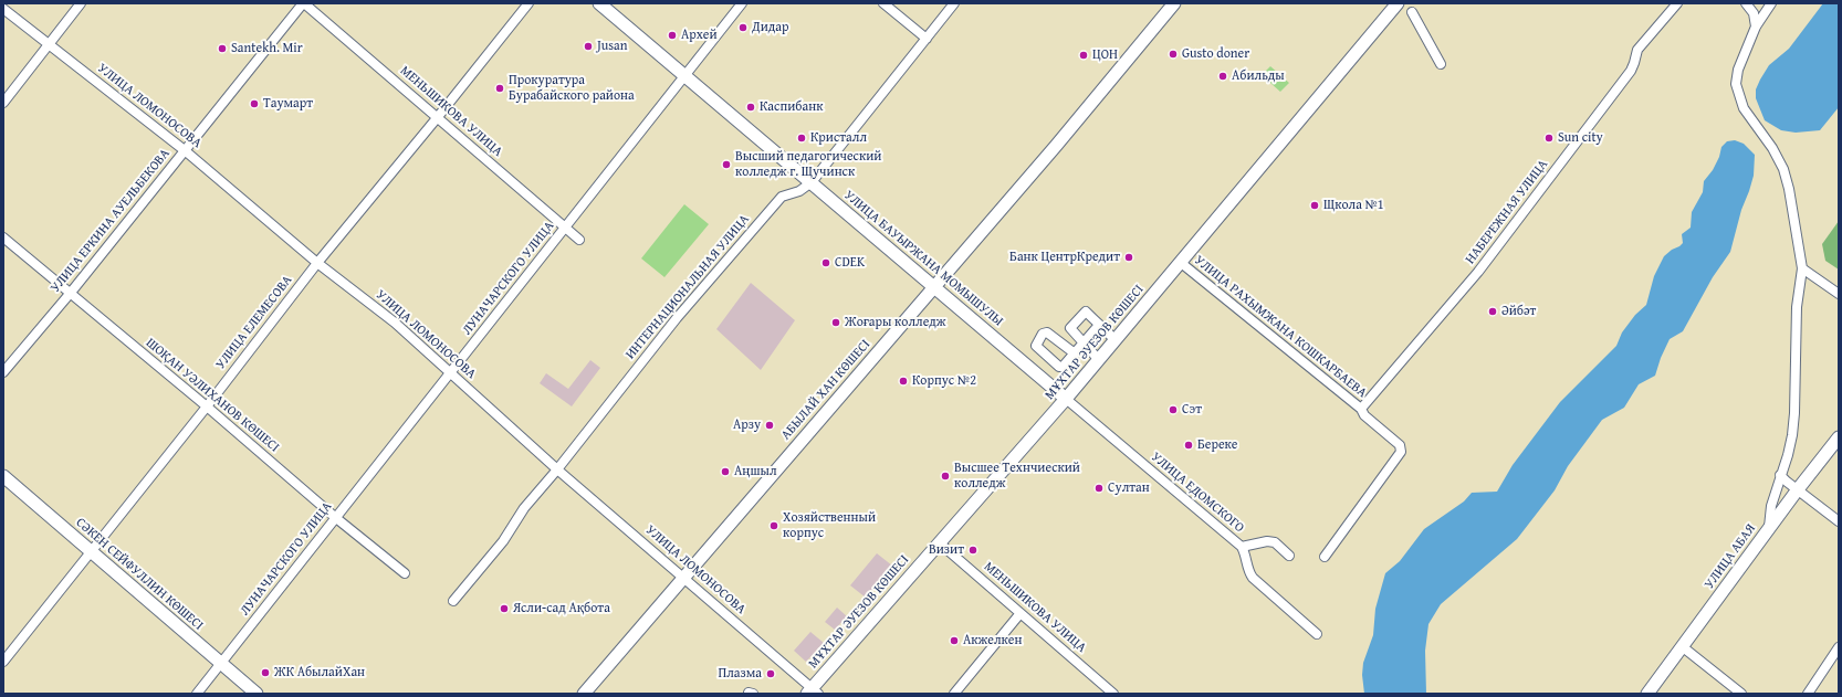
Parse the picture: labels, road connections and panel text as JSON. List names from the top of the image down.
{
  "streets": {
    "street": [
      "УЛИЦА ЛОМОНОСОВА",
      "МЕНЬШИКОВА УЛИЦА",
      "НАБЕРЕЖНАЯ УЛИЦА",
      "УЛИЦА ЕРКИНА АУЕЛЬБЕКОВА",
      "УЛИЦА БАУЫРЖАНА МОМЫШУЛЫ",
      "ЛУНАЧАРСКОГО УЛИЦА",
      "ИНТЕРНАЦИОНАЛЬНАЯ УЛИЦА",
      "УЛИЦА ЕЛЕМЕСОВА",
      "УЛИЦА РАХЫМЖАНА КОШКАРБАЕВА",
      "МҰХТАР ӘУЕЗОВ КӨШЕСІ",
      "АБЫЛАЙ ХАН КӨШЕСІ",
      "ШОҚАН УӘЛИХАНОВ КӨШЕСІ",
      "УЛИЦА ЕДОМСКОГО",
      "УЛИЦА АБАЯ",
      "СӘКЕН СЕЙФУЛЛИН КӨШЕСІ"
    ]
  },
  "crossings": [
    ["УЛИЦА ЛОМОНОСОВА", "УЛИЦА ЕРКИНА АУЕЛЬБЕКОВА"],
    ["УЛИЦА ЛОМОНОСОВА", "ЛУНАЧАРСКОГО УЛИЦА"],
    ["УЛИЦА ЛОМОНОСОВА", "ИНТЕРНАЦИОНАЛЬНАЯ УЛИЦА"],
    ["УЛИЦА ЛОМОНОСОВА", "УЛИЦА ЕЛЕМЕСОВА"],
    ["УЛИЦА ЛОМОНОСОВА", "МҰХТАР ӘУЕЗОВ КӨШЕСІ"],
    ["УЛИЦА ЛОМОНОСОВА", "АБЫЛАЙ ХАН КӨШЕСІ"],
    ["МЕНЬШИКОВА УЛИЦА", "УЛИЦА ЕРКИНА АУЕЛЬБЕКОВА"],
    ["МЕНЬШИКОВА УЛИЦА", "ЛУНАЧАРСКОГО УЛИЦА"],
    ["МЕНЬШИКОВА УЛИЦА", "УЛИЦА ЕЛЕМЕСОВА"],
    ["МЕНЬШИКОВА УЛИЦА", "МҰХТАР ӘУЕЗОВ КӨШЕСІ"],
    ["НАБЕРЕЖНАЯ УЛИЦА", "УЛИЦА РАХЫМЖАНА КОШКАРБАЕВА"],
    ["УЛИЦА ЕРКИНА АУЕЛЬБЕКОВА", "ШОҚАН УӘЛИХАНОВ КӨШЕСІ"],
    ["УЛИЦА БАУЫРЖАНА МОМЫШУЛЫ", "ЛУНАЧАРСКОГО УЛИЦА"],
    ["УЛИЦА БАУЫРЖАНА МОМЫШУЛЫ", "ИНТЕРНАЦИОНАЛЬНАЯ УЛИЦА"],
    ["УЛИЦА БАУЫРЖАНА МОМЫШУЛЫ", "МҰХТАР ӘУЕЗОВ КӨШЕСІ"],
    ["УЛИЦА БАУЫРЖАНА МОМЫШУЛЫ", "АБЫЛАЙ ХАН КӨШЕСІ"],
    ["УЛИЦА БАУЫРЖАНА МОМЫШУЛЫ", "УЛИЦА ЕДОМСКОГО"],
    ["ЛУНАЧАРСКОГО УЛИЦА", "ШОҚАН УӘЛИХАНОВ КӨШЕСІ"],
    ["ЛУНАЧАРСКОГО УЛИЦА", "СӘКЕН СЕЙФУЛЛИН КӨШЕСІ"],
    ["УЛИЦА ЕЛЕМЕСОВА", "ШОҚАН УӘЛИХАНОВ КӨШЕСІ"],
    ["УЛИЦА ЕЛЕМЕСОВА", "СӘКЕН СЕЙФУЛЛИН КӨШЕСІ"],
    ["УЛИЦА РАХЫМЖАНА КОШКАРБАЕВА", "МҰХТАР ӘУЕЗОВ КӨШЕСІ"],
    ["МҰХТАР ӘУЕЗОВ КӨШЕСІ", "УЛИЦА ЕДОМСКОГО"]
  ],
  "places": [
    "Дидар",
    "Архей",
    "Jusan",
    "Santekh. Mir",
    "Gusto doner",
    "ЦОН",
    "Абильды",
    "Прокуратура Бурабайского района",
    "Таумарт",
    "Каспибанк",
    "Кристалл",
    "Sun city",
    "Высший педагогический колледж г. Щучинск",
    "Щкола №1",
    "Банк ЦентрКредит",
    "CDEK",
    "Әйбәт",
    "Жоғары колледж",
    "Корпус №2",
    "Сэт",
    "Арзу",
    "Береке",
    "Аңшыл",
    "Высшее Технчиеский колледж",
    "Султан",
    "Хозяйственный корпус",
    "Визит",
    "Ясли-сад Ақбота",
    "Акжелкен",
    "ЖК АбылайХан",
    "Плазма"
  ]
}
